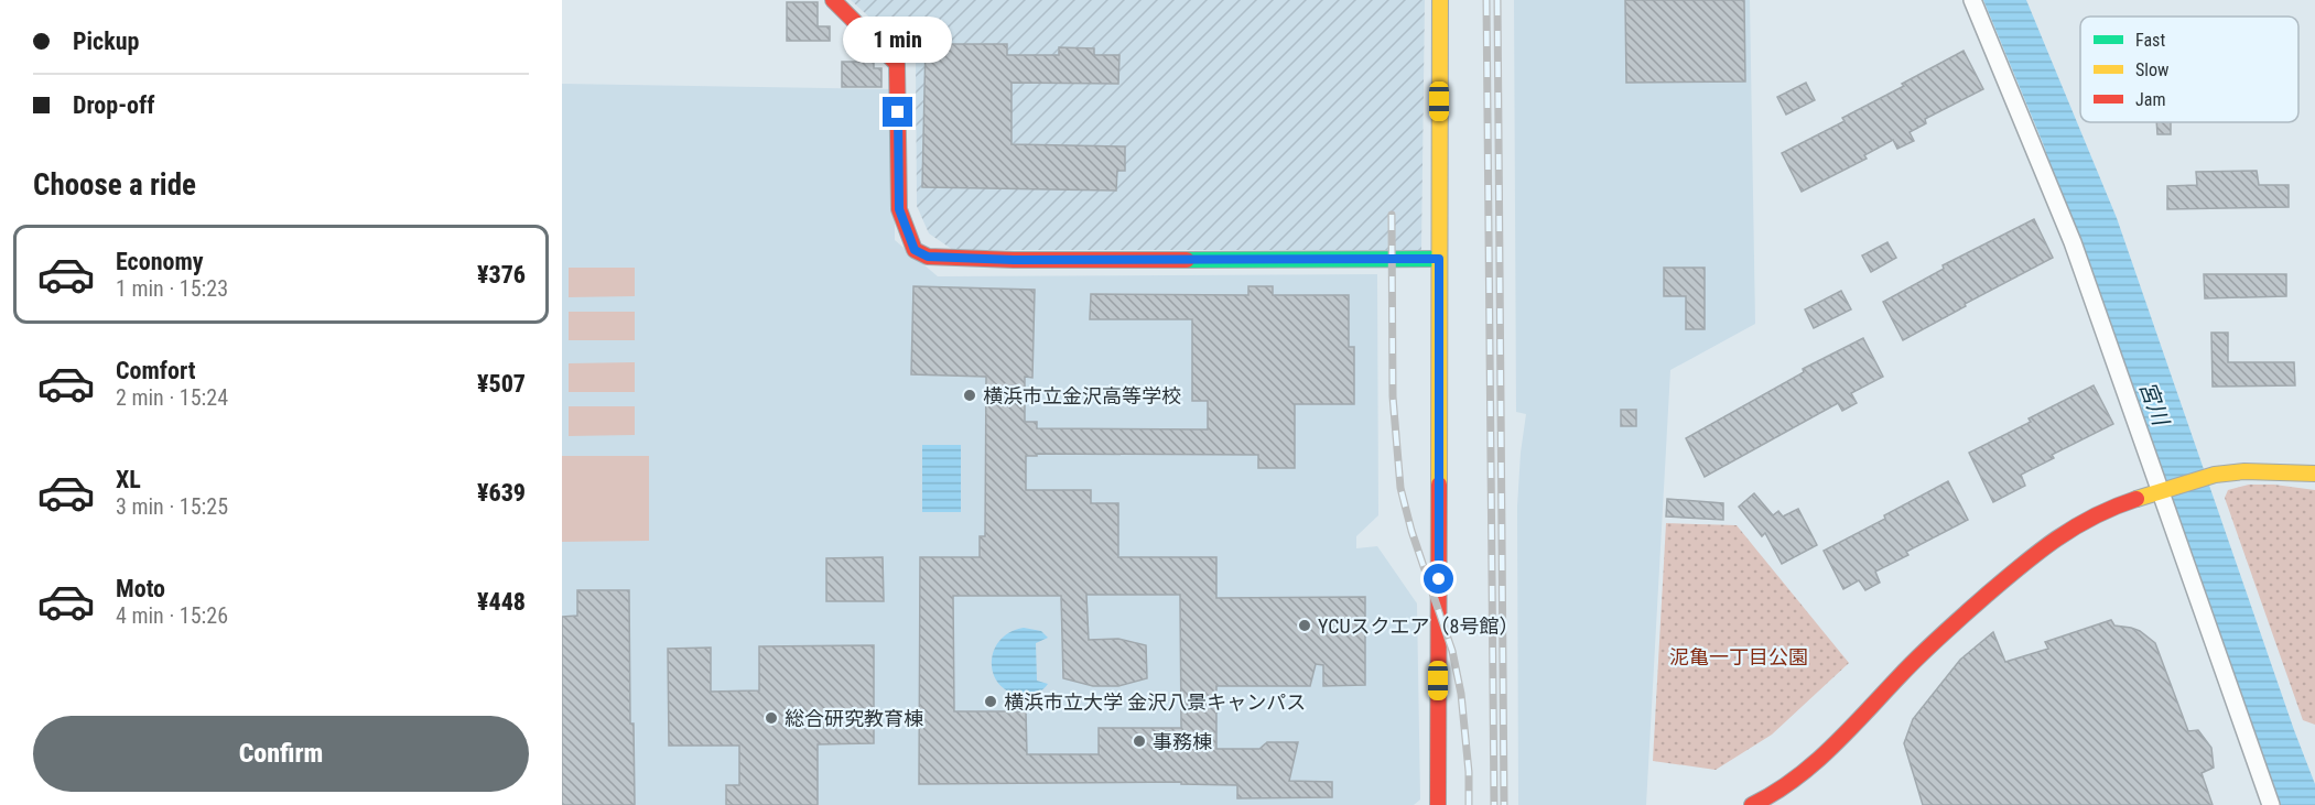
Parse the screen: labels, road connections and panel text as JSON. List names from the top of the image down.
{
  "water": ["宮川"],
  "parks": ["泥亀一丁目公園"],
  "places": [
    "横浜市立金沢高等学校",
    "YCUスクエア（8号館）",
    "横浜市立大学 金沢八景キャンパス",
    "総合研究教育棟",
    "事務棟"
  ],
  "legend": ["Fast", "Slow", "Jam"],
  "page": {
    "banner": ["Pickup", "Drop-off"],
    "bubble": "1 min",
    "heading": "Choose a ride",
    "list": [
      {
        "name": "Economy",
        "note": "1 min · 15:23",
        "value": "¥376"
      },
      {
        "name": "Comfort",
        "note": "2 min · 15:24",
        "value": "¥507"
      },
      {
        "name": "XL",
        "note": "3 min · 15:25",
        "value": "¥639"
      },
      {
        "name": "Moto",
        "note": "4 min · 15:26",
        "value": "¥448"
      }
    ],
    "buttons": "Confirm"
  }
}
